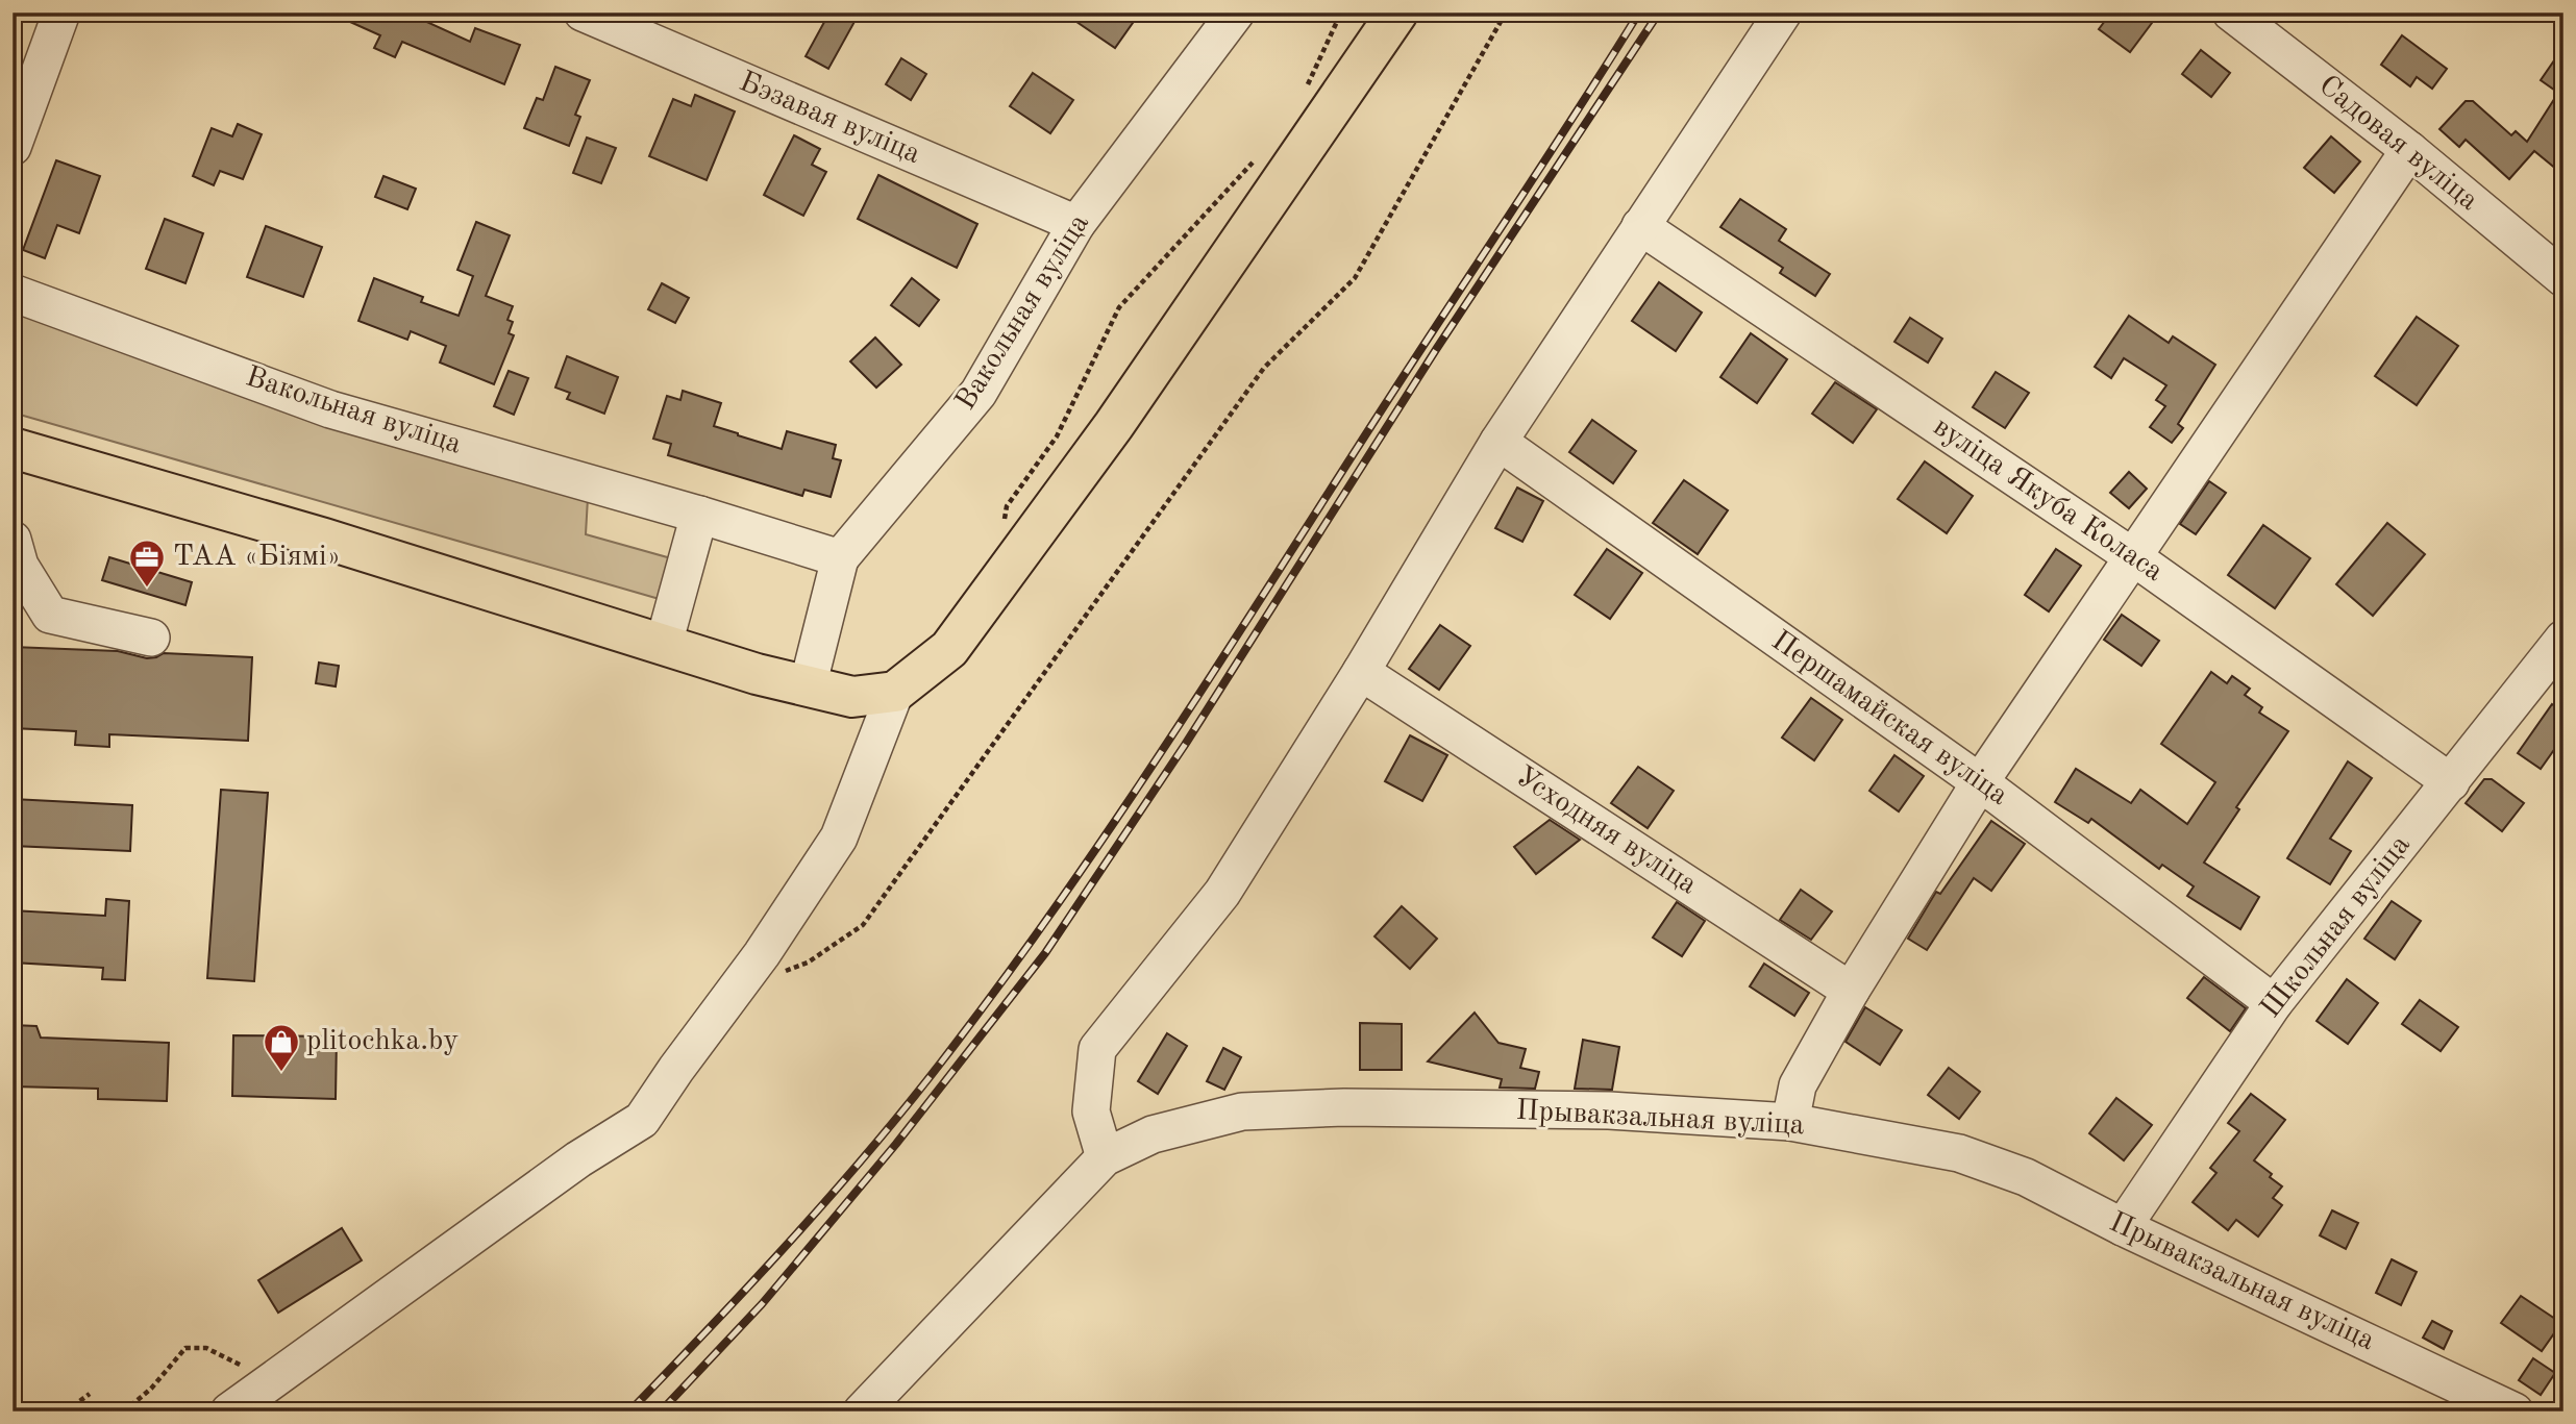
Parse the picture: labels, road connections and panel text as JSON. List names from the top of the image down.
{
  "streets": {
    "street": [
      "Бэзавая вуліца",
      "Садовая вуліца",
      "Вакольная вуліца",
      "вуліца Якуба Коласа",
      "Першамайская вуліца",
      "Усходняя вуліца",
      "Школьная вуліца",
      "Прывакзальная вуліца"
    ]
  },
  "crossings": [
    ["Бэзавая вуліца", "Вакольная вуліца"],
    ["вуліца Якуба Коласа", "Школьная вуліца"],
    ["Першамайская вуліца", "Школьная вуліца"],
    ["Школьная вуліца", "Прывакзальная вуліца"]
  ],
  "places": {
    "office": ["ТАА «Біямі»"],
    "shop": ["plitochka.by"]
  }
}
